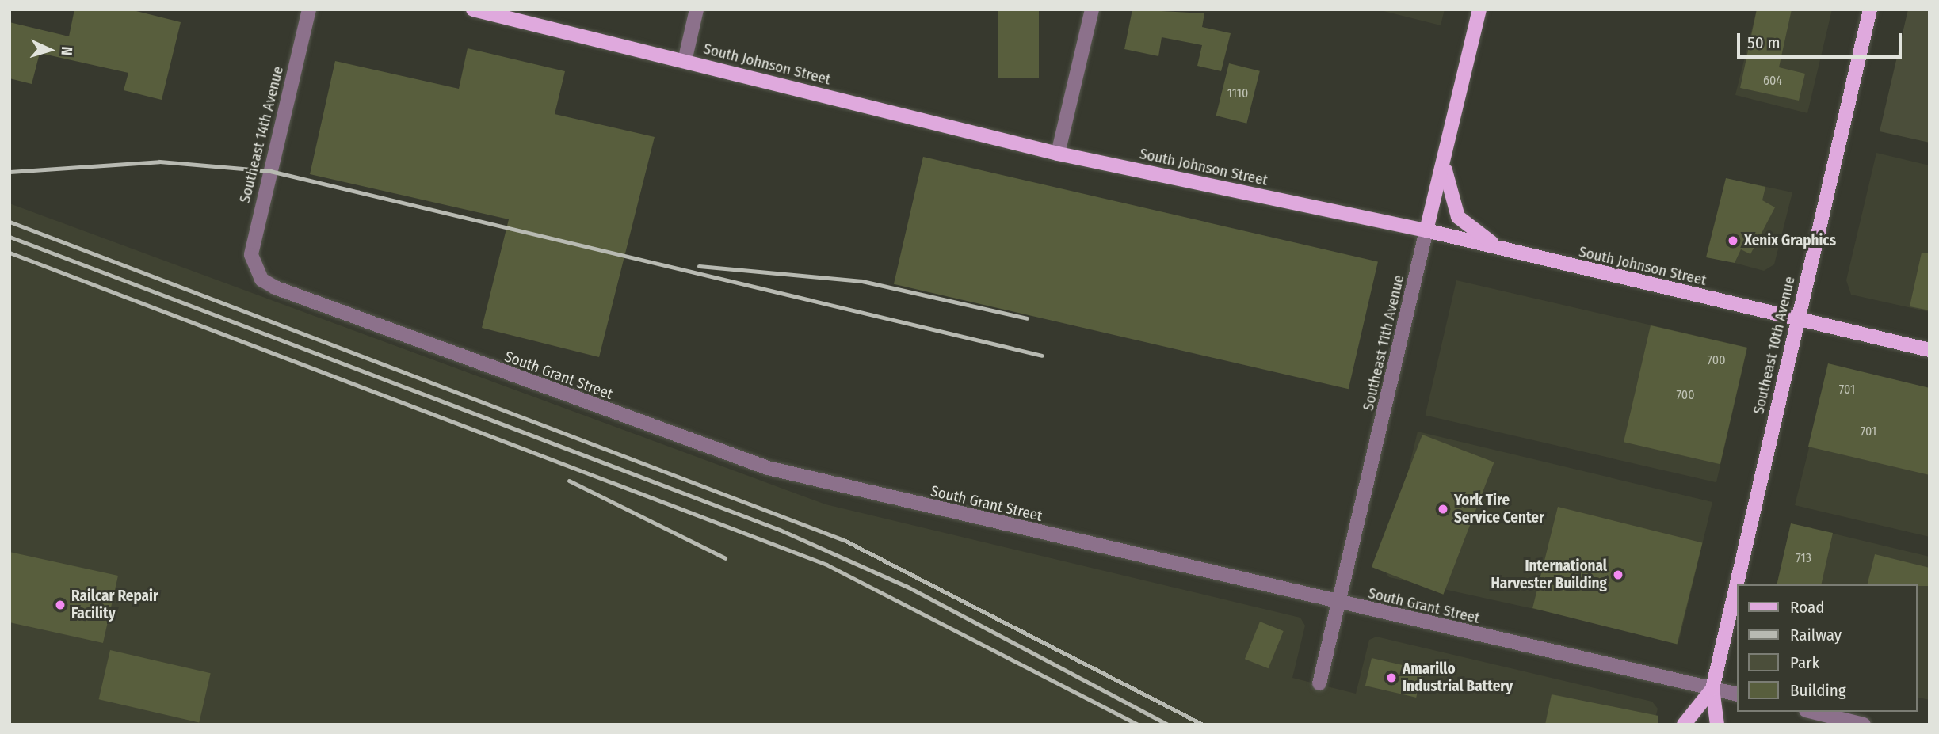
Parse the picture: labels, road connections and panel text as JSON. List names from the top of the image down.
{
  "streets": {
    "main road": ["South Johnson Street", "Southeast 11th Avenue", "Southeast 10th Avenue"],
    "street": ["Southeast 14th Avenue", "South Grant Street"]
  },
  "crossings": [
    ["South Johnson Street", "Southeast 11th Avenue"],
    ["South Johnson Street", "Southeast 10th Avenue"],
    ["Southeast 14th Avenue", "South Grant Street"],
    ["Southeast 11th Avenue", "South Grant Street"],
    ["Southeast 10th Avenue", "South Grant Street"]
  ],
  "places": [
    "Xenix Graphics",
    "York Tire Service Center",
    "International Harvester Building",
    "Railcar Repair Facility",
    "Amarillo Industrial Battery"
  ],
  "house_numbers": [
    "604",
    "1110",
    "700",
    "701",
    "700",
    "701",
    "713"
  ],
  "legend": [
    "Road",
    "Railway",
    "Park",
    "Building"
  ],
  "scale_bar": "50 m",
  "north": "right"
}
